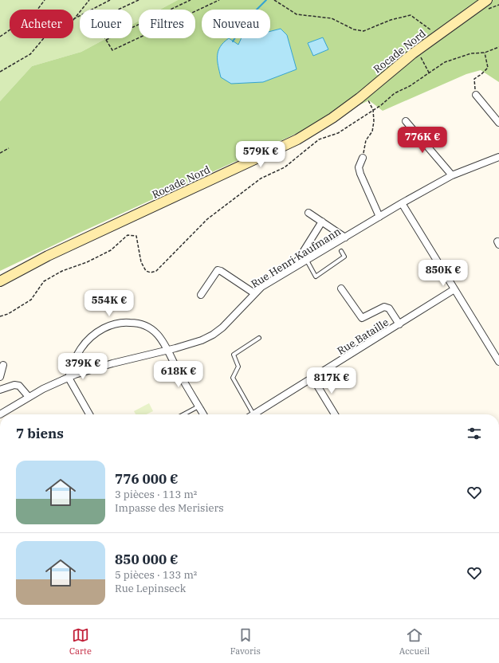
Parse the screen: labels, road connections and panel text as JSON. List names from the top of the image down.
{
  "streets": {
    "main road": ["Rocade Nord"],
    "street": ["Rue Henri Kaufmann", "Rue Bataille"]
  },
  "page": {
    "chip": [
      "Acheter",
      "Louer",
      "Filtres",
      "Nouveau"
    ],
    "price": [
      "776K €",
      "579K €",
      "850K €",
      "554K €",
      "379K €",
      "618K €",
      "817K €"
    ],
    "heading": "7 biens",
    "list": [
      {
        "name": "776 000 €",
        "note": "3 pièces · 113 m² · Impasse des Merisiers"
      },
      {
        "name": "850 000 €",
        "note": "5 pièces · 133 m² · Rue Lepinseck"
      }
    ],
    "tabs": ["Carte", "Favoris", "Accueil"]
  }
}
